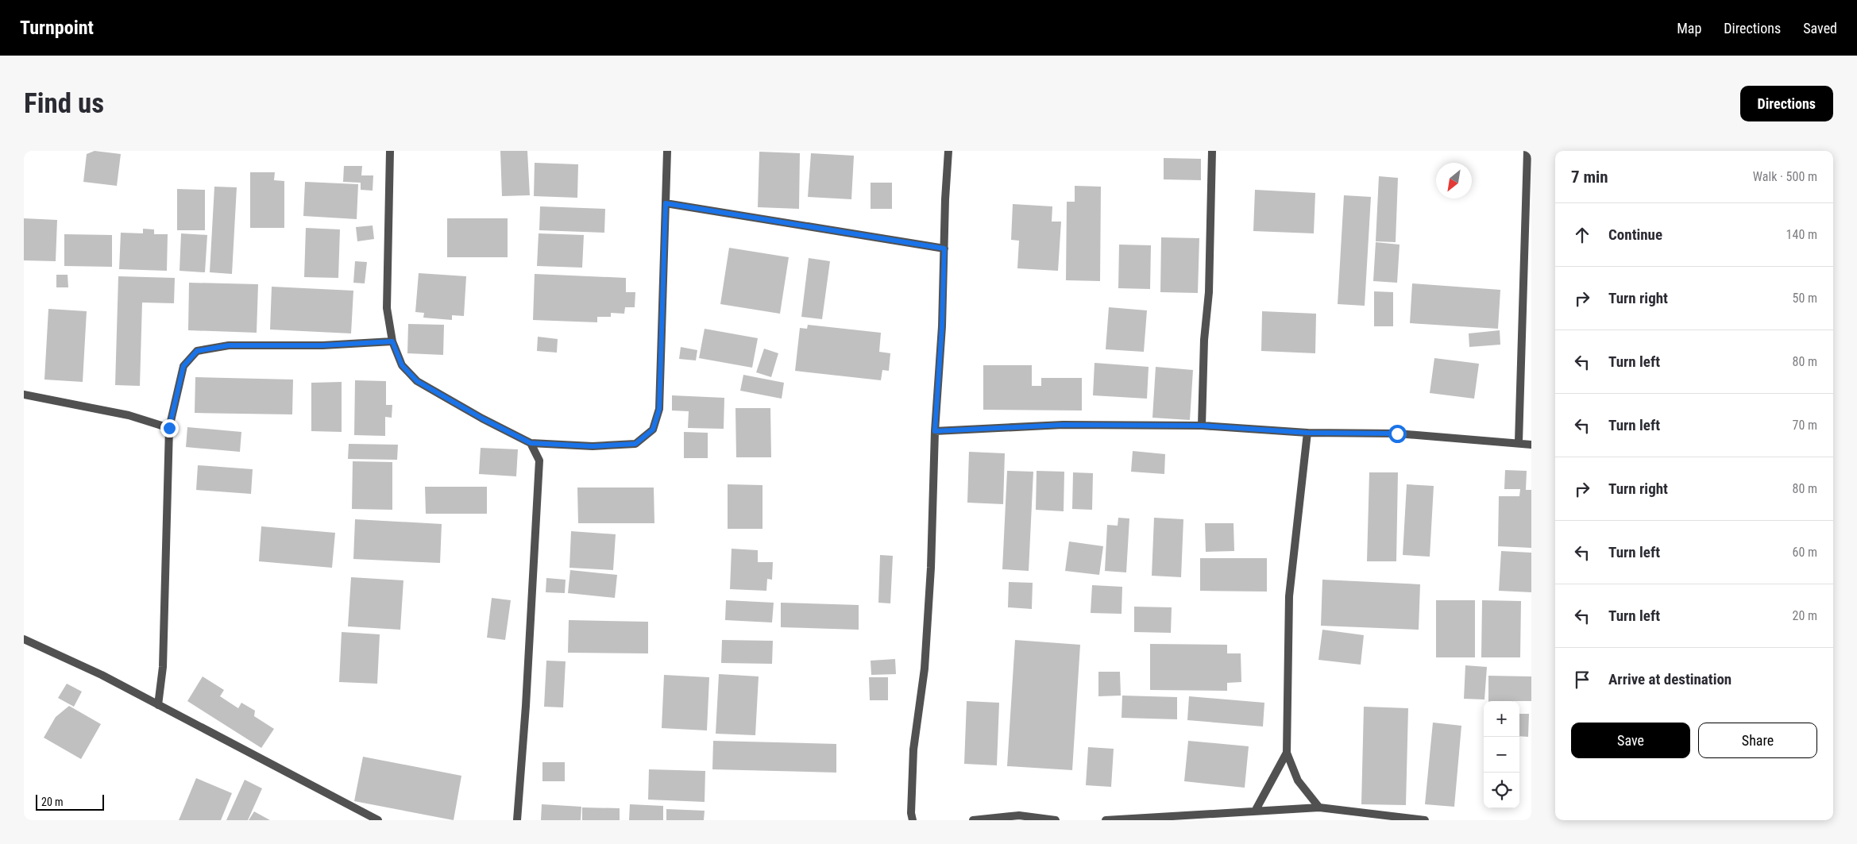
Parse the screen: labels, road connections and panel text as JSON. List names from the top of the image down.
{
  "scale_bar": "20 m",
  "north": "bottom left",
  "page": {
    "header": "Turnpoint",
    "nav": ["Map", "Directions", "Saved"],
    "buttons": [
      "Directions",
      ["Save", "Share"]
    ],
    "title": "Find us",
    "heading": ["7 min", "Walk · 500 m"],
    "list": [
      ["Continue", "140 m"],
      ["Turn right", "50 m"],
      ["Turn left", "80 m"],
      ["Turn left", "70 m"],
      ["Turn right", "80 m"],
      ["Turn left", "60 m"],
      ["Turn left", "20 m"],
      "Arrive at destination"
    ],
    "map_buttons": ["+", "−"],
    "scale": "20 m"
  }
}
